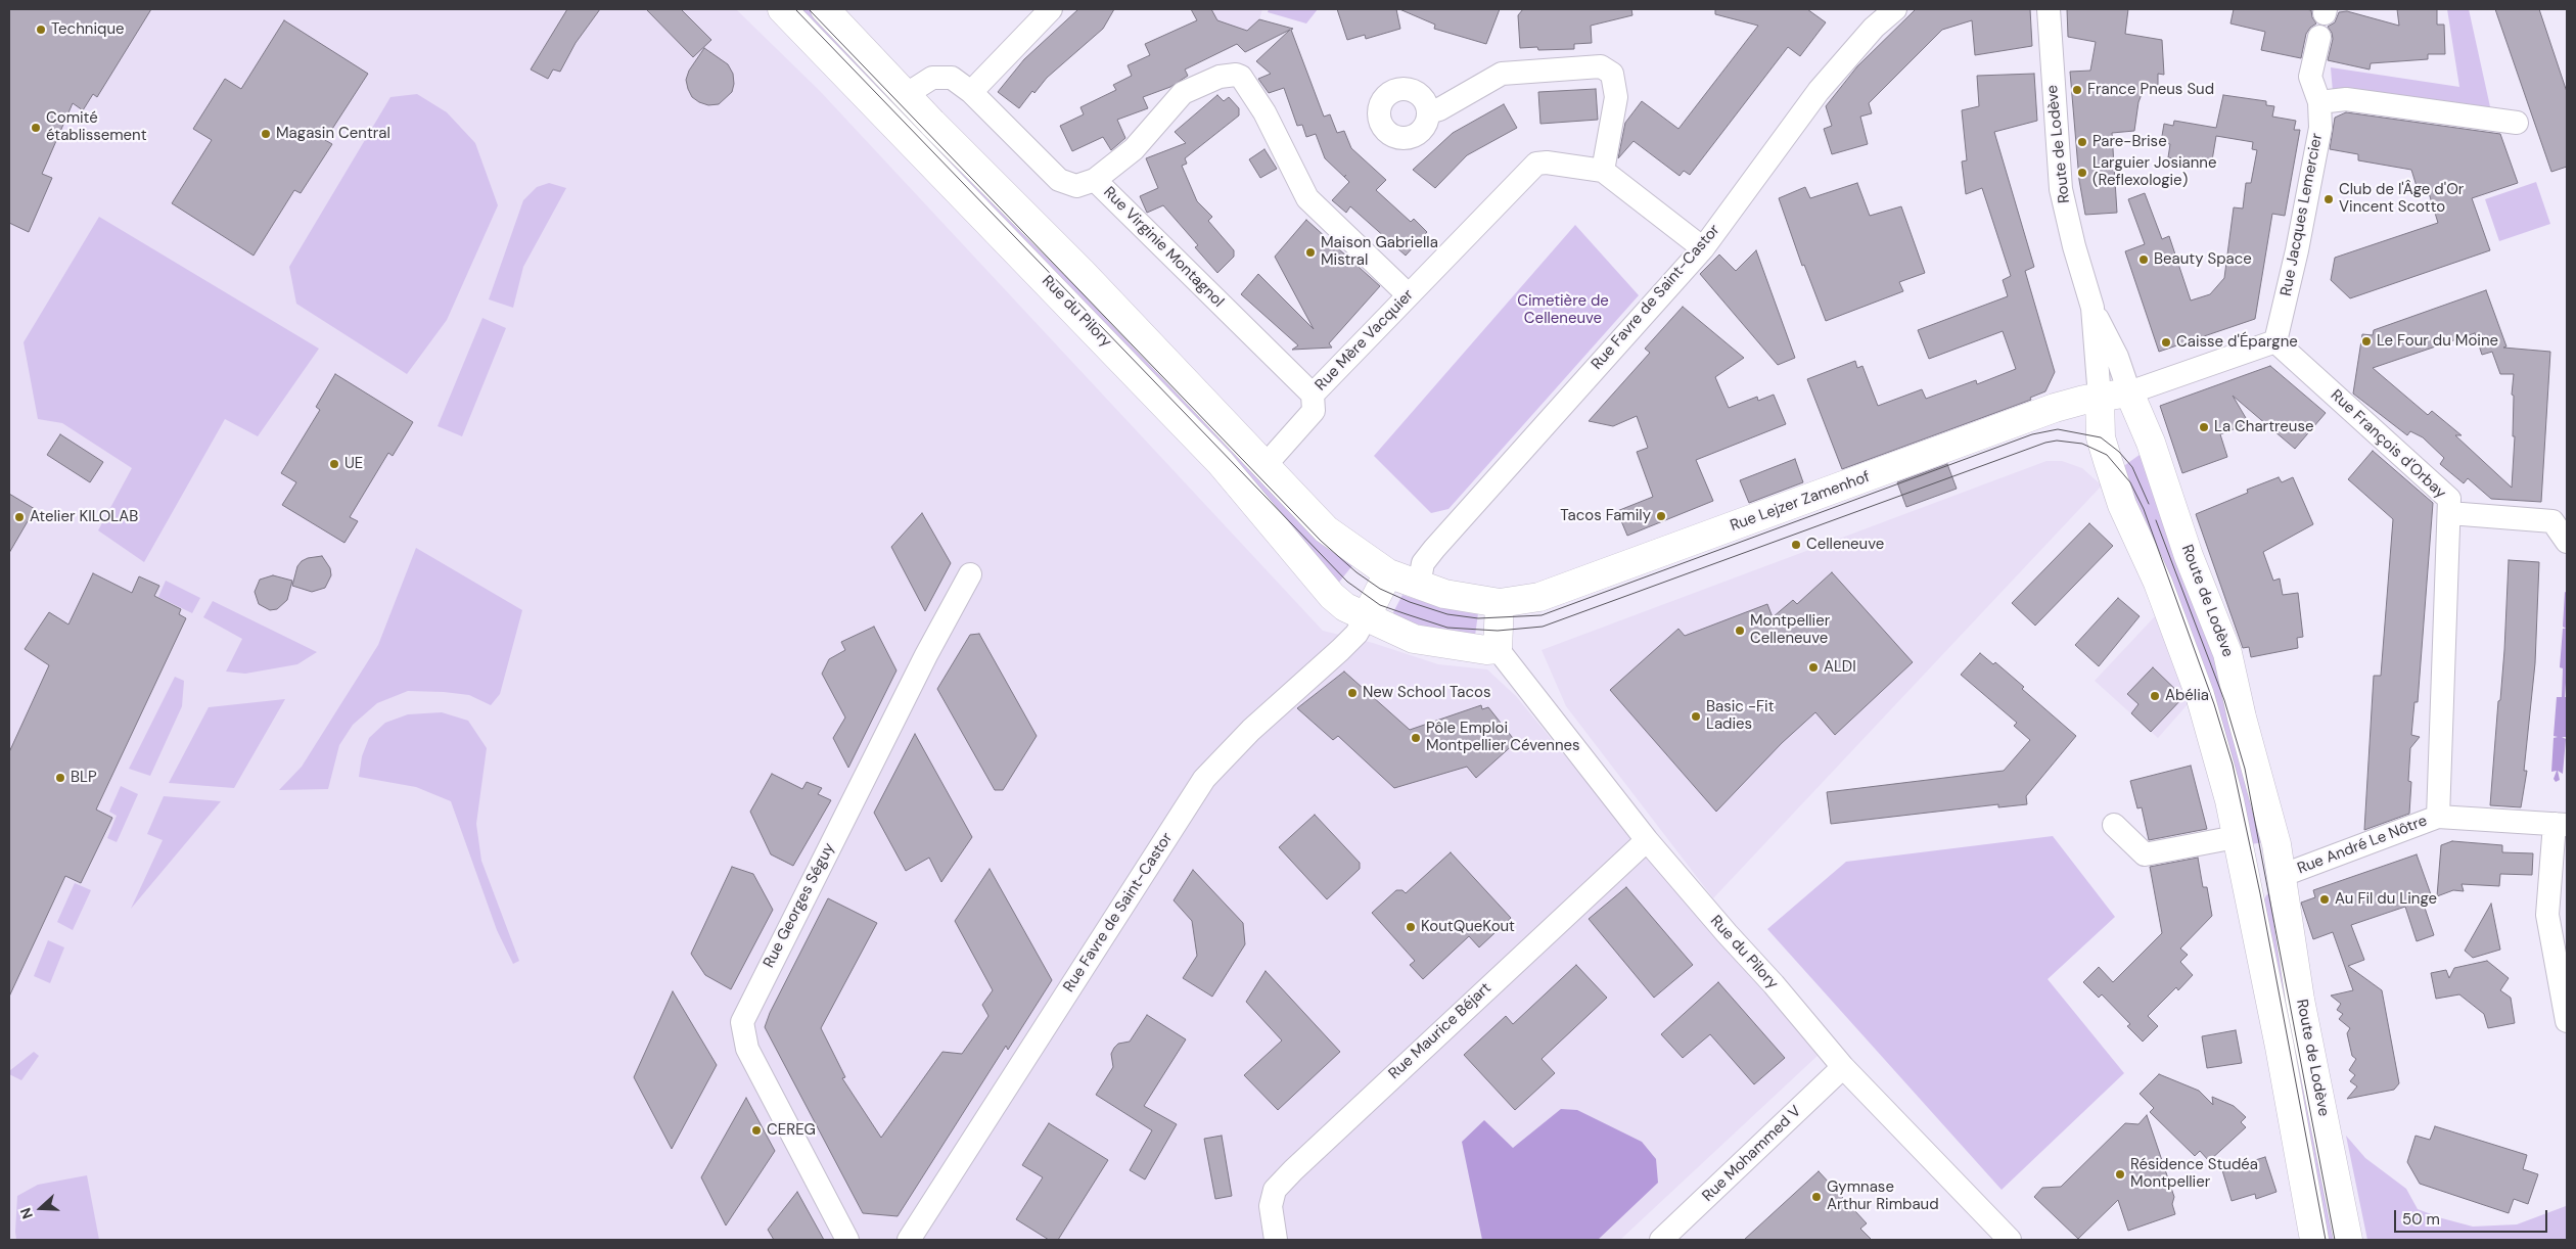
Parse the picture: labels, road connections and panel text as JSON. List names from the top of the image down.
{
  "streets": {
    "main road": ["Route de Lodève", "Rue du Pilory", "Rue Lejzer Zamenhof"],
    "street": [
      "Rue Jacques Lemercier",
      "Rue Virginie Montagnol",
      "Rue Favre de Saint-Castor",
      "Rue Mère Vacquier",
      "Rue François d'Orbay",
      "Rue André Le Nôtre",
      "Rue Georges Séguy",
      "Rue Maurice Béjart",
      "Rue Mohammed V"
    ]
  },
  "crossings": [
    ["Route de Lodève", "Rue Lejzer Zamenhof"],
    ["Route de Lodève", "Rue André Le Nôtre"],
    ["Rue Jacques Lemercier", "Rue François d'Orbay"],
    ["Rue Virginie Montagnol", "Rue du Pilory"],
    ["Rue Virginie Montagnol", "Rue Mère Vacquier"],
    ["Rue Favre de Saint-Castor", "Rue du Pilory"],
    ["Rue Favre de Saint-Castor", "Rue Mère Vacquier"],
    ["Rue Favre de Saint-Castor", "Rue Lejzer Zamenhof"],
    ["Rue du Pilory", "Rue Mère Vacquier"],
    ["Rue du Pilory", "Rue Lejzer Zamenhof"],
    ["Rue du Pilory", "Rue Maurice Béjart"],
    ["Rue du Pilory", "Rue Mohammed V"],
    ["Rue François d'Orbay", "Rue André Le Nôtre"]
  ],
  "parks": ["Cimetière de Celleneuve"],
  "places": [
    "Technique",
    "France Pneus Sud",
    "Comité établissement",
    "Magasin Central",
    "Pare-Brise",
    "Larguier Josianne (Reflexologie)",
    "Club de l'Âge d'Or Vincent Scotto",
    "Maison Gabriella Mistral",
    "Beauty Space",
    "Le Four du Moine",
    "Caisse d'Épargne",
    "La Chartreuse",
    "UE",
    "Tacos Family",
    "Atelier KILOLAB",
    "Celleneuve",
    "Montpellier Celleneuve",
    "ALDI",
    "New School Tacos",
    "Abélia",
    "Basic -Fit Ladies",
    "Pôle Emploi Montpellier Cévennes",
    "BLP",
    "Au Fil du Linge",
    "KoutQueKout",
    "CEREG",
    "Résidence Studéa Montpellier",
    "Gymnase Arthur Rimbaud"
  ],
  "scale_bar": "50 m",
  "north": "left"
}
